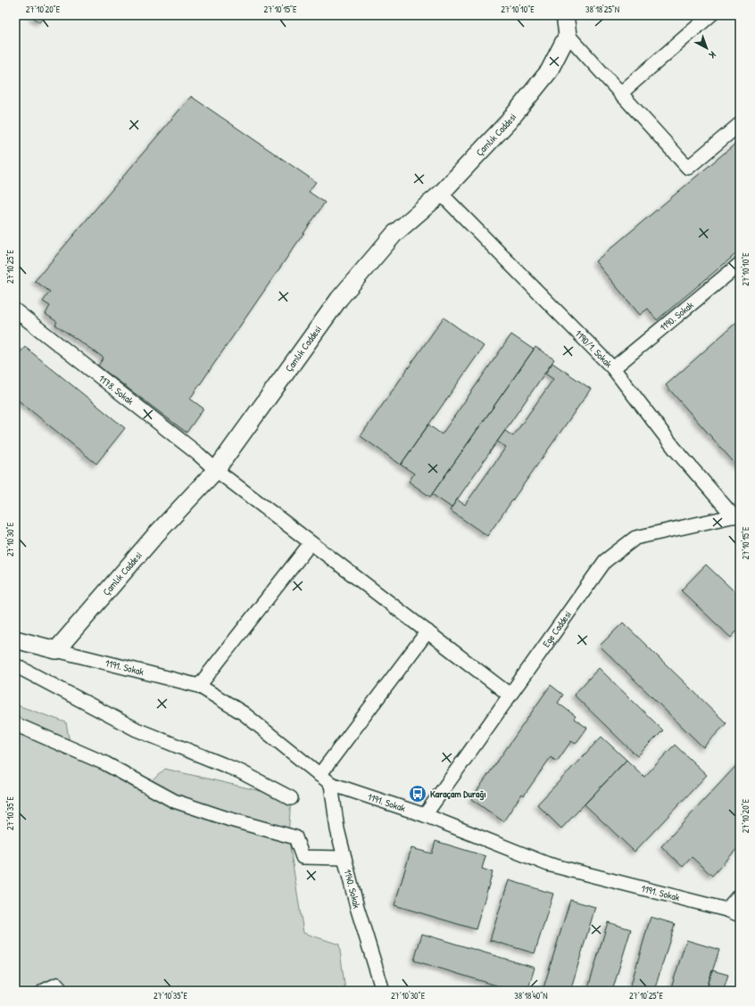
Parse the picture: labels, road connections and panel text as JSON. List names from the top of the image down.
{
  "streets": {
    "main road": ["Çamlık Caddesi"],
    "street": [
      "1190. Sokak",
      "1190/1. Sokak",
      "1178. Sokak",
      "Ege Caddesi",
      "1191. Sokak",
      "1140. Sokak"
    ]
  },
  "crossings": [
    ["Çamlık Caddesi", "1190/1. Sokak"],
    ["Çamlık Caddesi", "1178. Sokak"],
    ["Çamlık Caddesi", "1191. Sokak"],
    ["1190. Sokak", "1190/1. Sokak"],
    ["1190/1. Sokak", "Ege Caddesi"],
    ["1178. Sokak", "Ege Caddesi"],
    ["Ege Caddesi", "1191. Sokak"],
    ["1191. Sokak", "1140. Sokak"]
  ],
  "places": {
    "bus stop": ["Karaçam Durağı"]
  },
  "north": "bottom right",
  "coordinates": [
    "27°10'20\"E",
    "27°10'15\"E",
    "27°10'10\"E",
    "38°18'25\"N",
    "27°10'25\"E",
    "27°10'30\"E",
    "27°10'35\"E",
    "38°18'40\"N"
  ]
}
